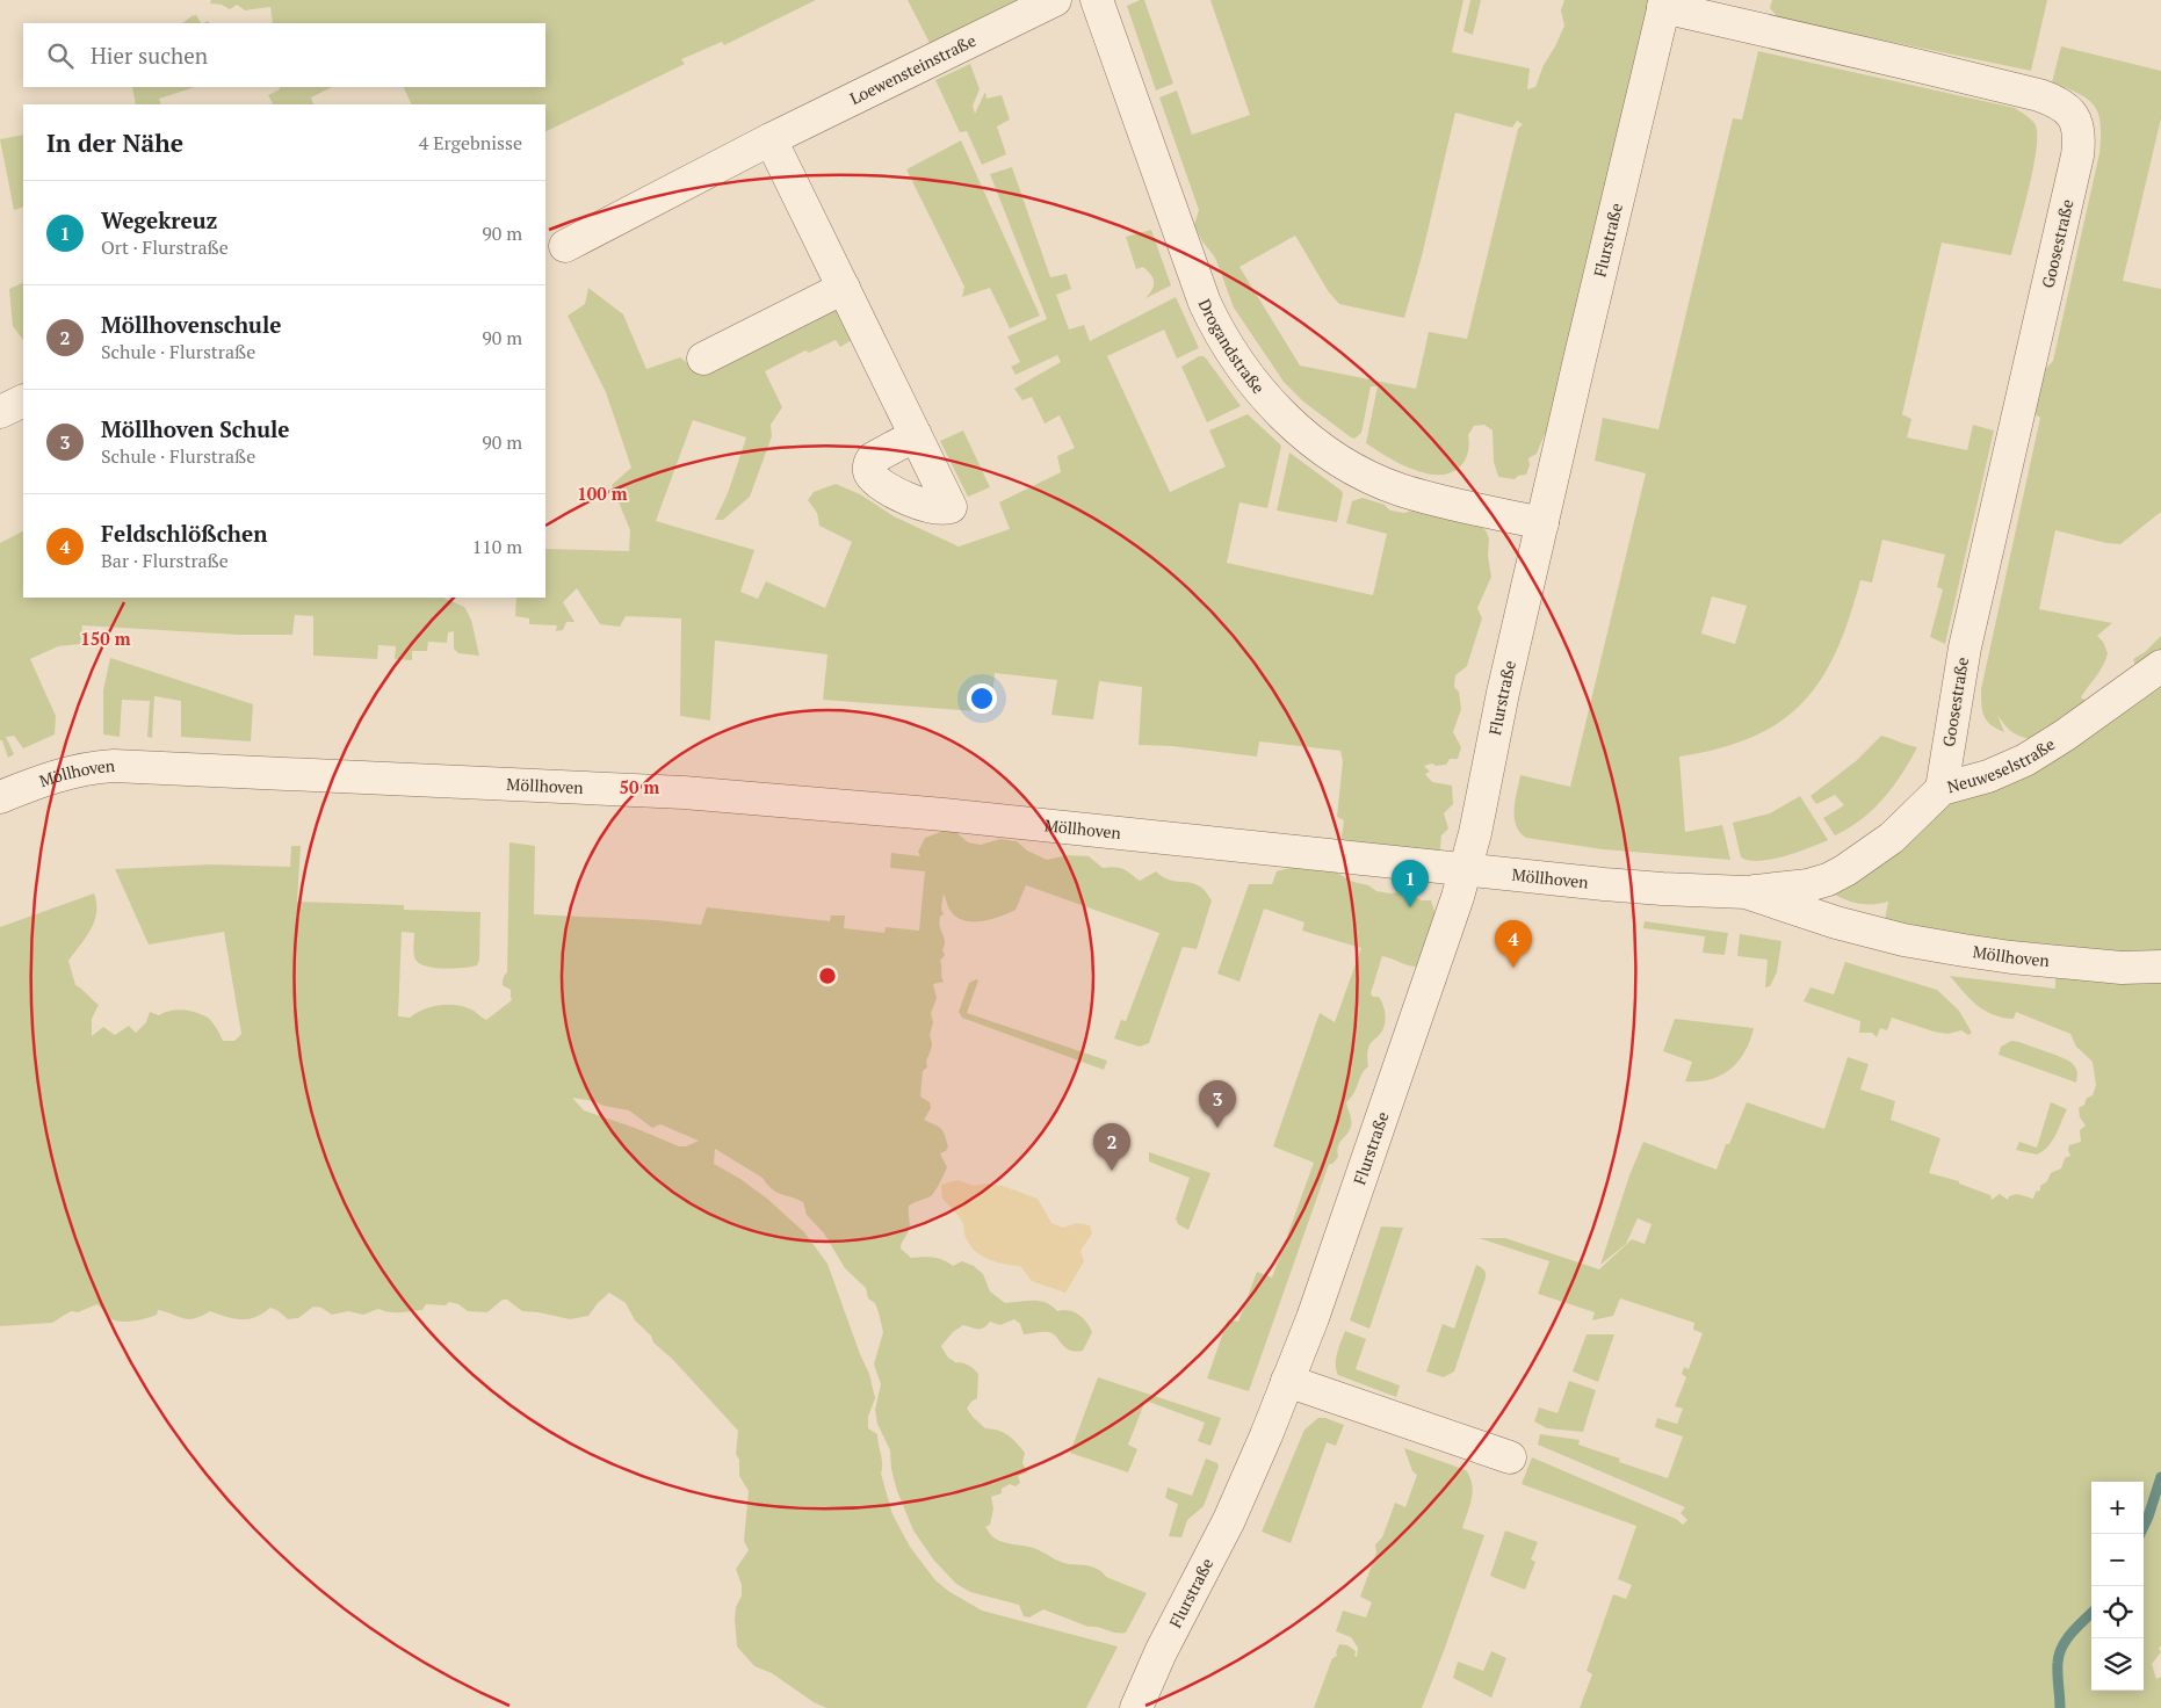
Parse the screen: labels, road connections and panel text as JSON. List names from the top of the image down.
{
  "streets": {
    "street": [
      "Loewensteinstraße",
      "Flurstraße",
      "Goosestraße",
      "Drogandstraße",
      "Neuweselstraße",
      "Möllhoven"
    ]
  },
  "crossings": [
    ["Flurstraße", "Goosestraße"],
    ["Flurstraße", "Drogandstraße"],
    ["Flurstraße", "Möllhoven"],
    ["Goosestraße", "Neuweselstraße"],
    ["Neuweselstraße", "Möllhoven"]
  ],
  "page": {
    "search": "Hier suchen",
    "heading": ["In der Nähe", "4 Ergebnisse"],
    "list": [
      {
        "mark": "1",
        "name": "Wegekreuz",
        "note": "Ort · Flurstraße",
        "value": "90 m"
      },
      {
        "mark": "2",
        "name": "Möllhovenschule",
        "note": "Schule · Flurstraße",
        "value": "90 m"
      },
      {
        "mark": "3",
        "name": "Möllhoven Schule",
        "note": "Schule · Flurstraße",
        "value": "90 m"
      },
      {
        "mark": "4",
        "name": "Feldschlößchen",
        "note": "Bar · Flurstraße",
        "value": "110 m"
      }
    ],
    "pins": [
      "1",
      "4",
      "3",
      "2"
    ],
    "map_buttons": ["+", "−"]
  },
  "rings": ["100 m", "150 m", "50 m"]
}
